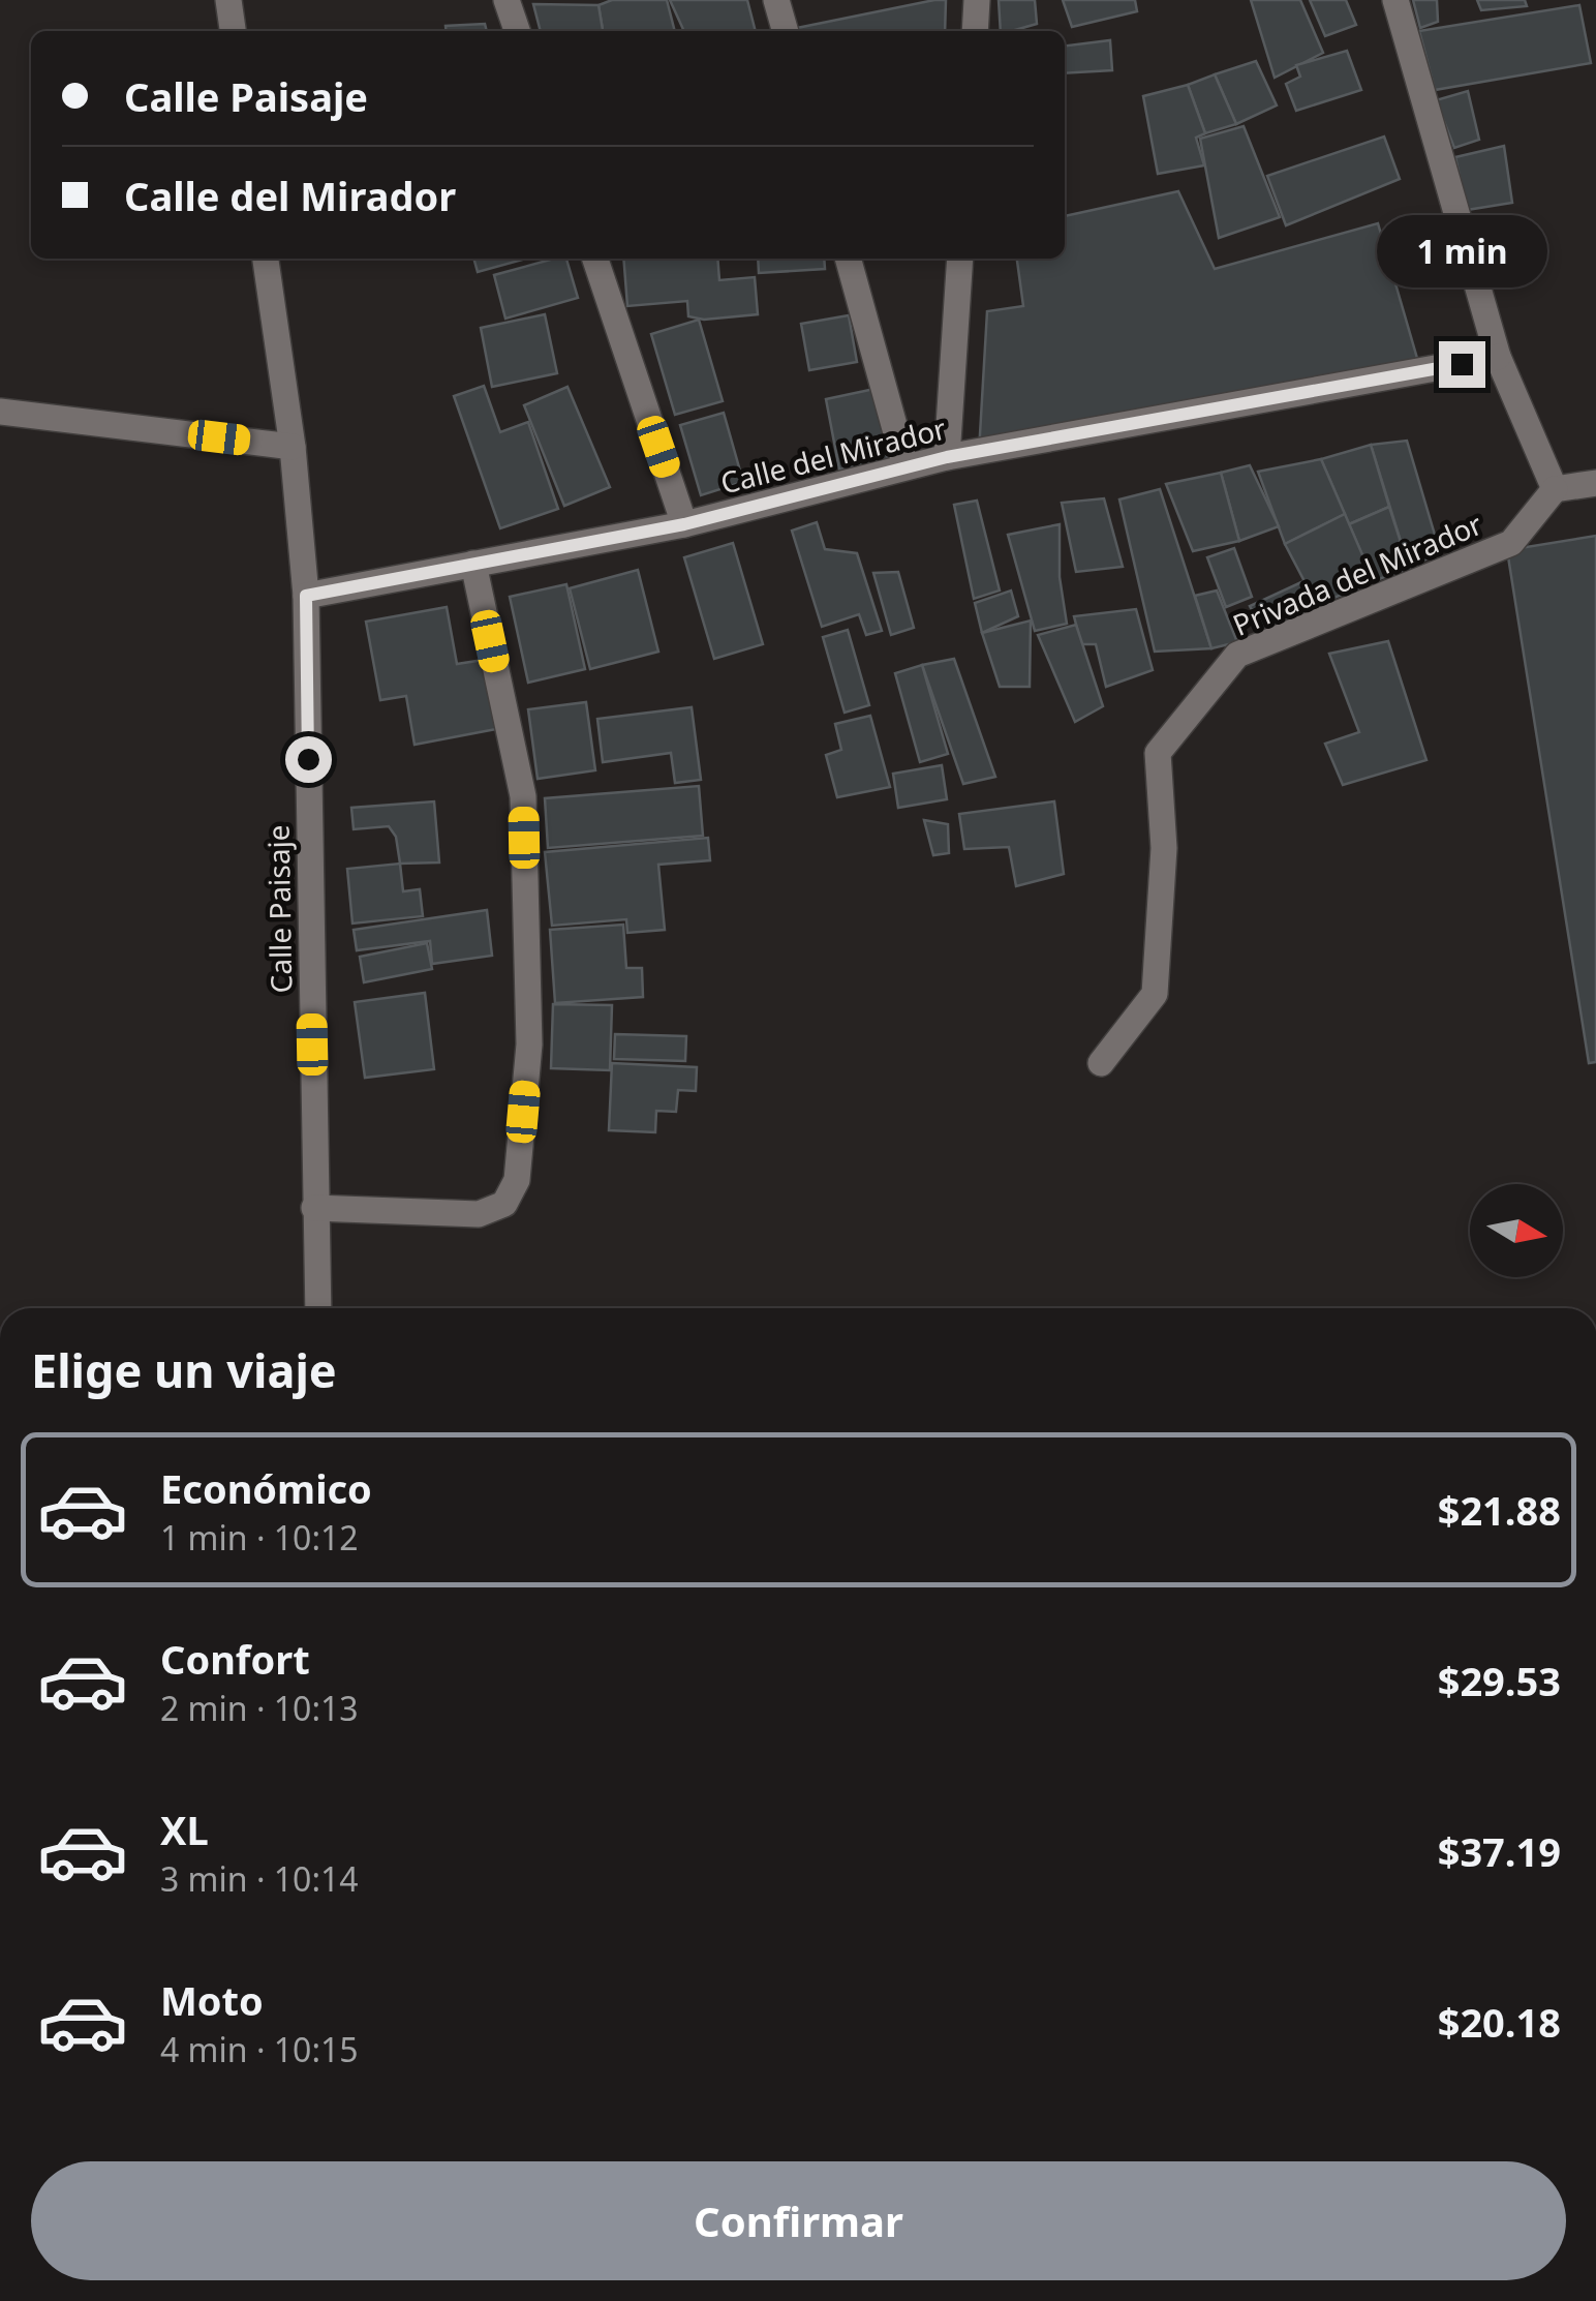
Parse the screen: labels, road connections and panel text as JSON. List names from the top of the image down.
{
  "streets": {
    "street": ["Calle del Mirador", "Privada del Mirador", "Calle Paisaje"]
  },
  "crossings": [
    ["Calle del Mirador", "Calle Paisaje"]
  ],
  "north": "right",
  "page": {
    "banner": ["Calle Paisaje", "Calle del Mirador"],
    "bubble": "1 min",
    "heading": "Elige un viaje",
    "list": [
      {
        "name": "Económico",
        "note": "1 min · 10:12",
        "value": "$21.88"
      },
      {
        "name": "Confort",
        "note": "2 min · 10:13",
        "value": "$29.53"
      },
      {
        "name": "XL",
        "note": "3 min · 10:14",
        "value": "$37.19"
      },
      {
        "name": "Moto",
        "note": "4 min · 10:15",
        "value": "$20.18"
      }
    ],
    "buttons": "Confirmar"
  }
}
